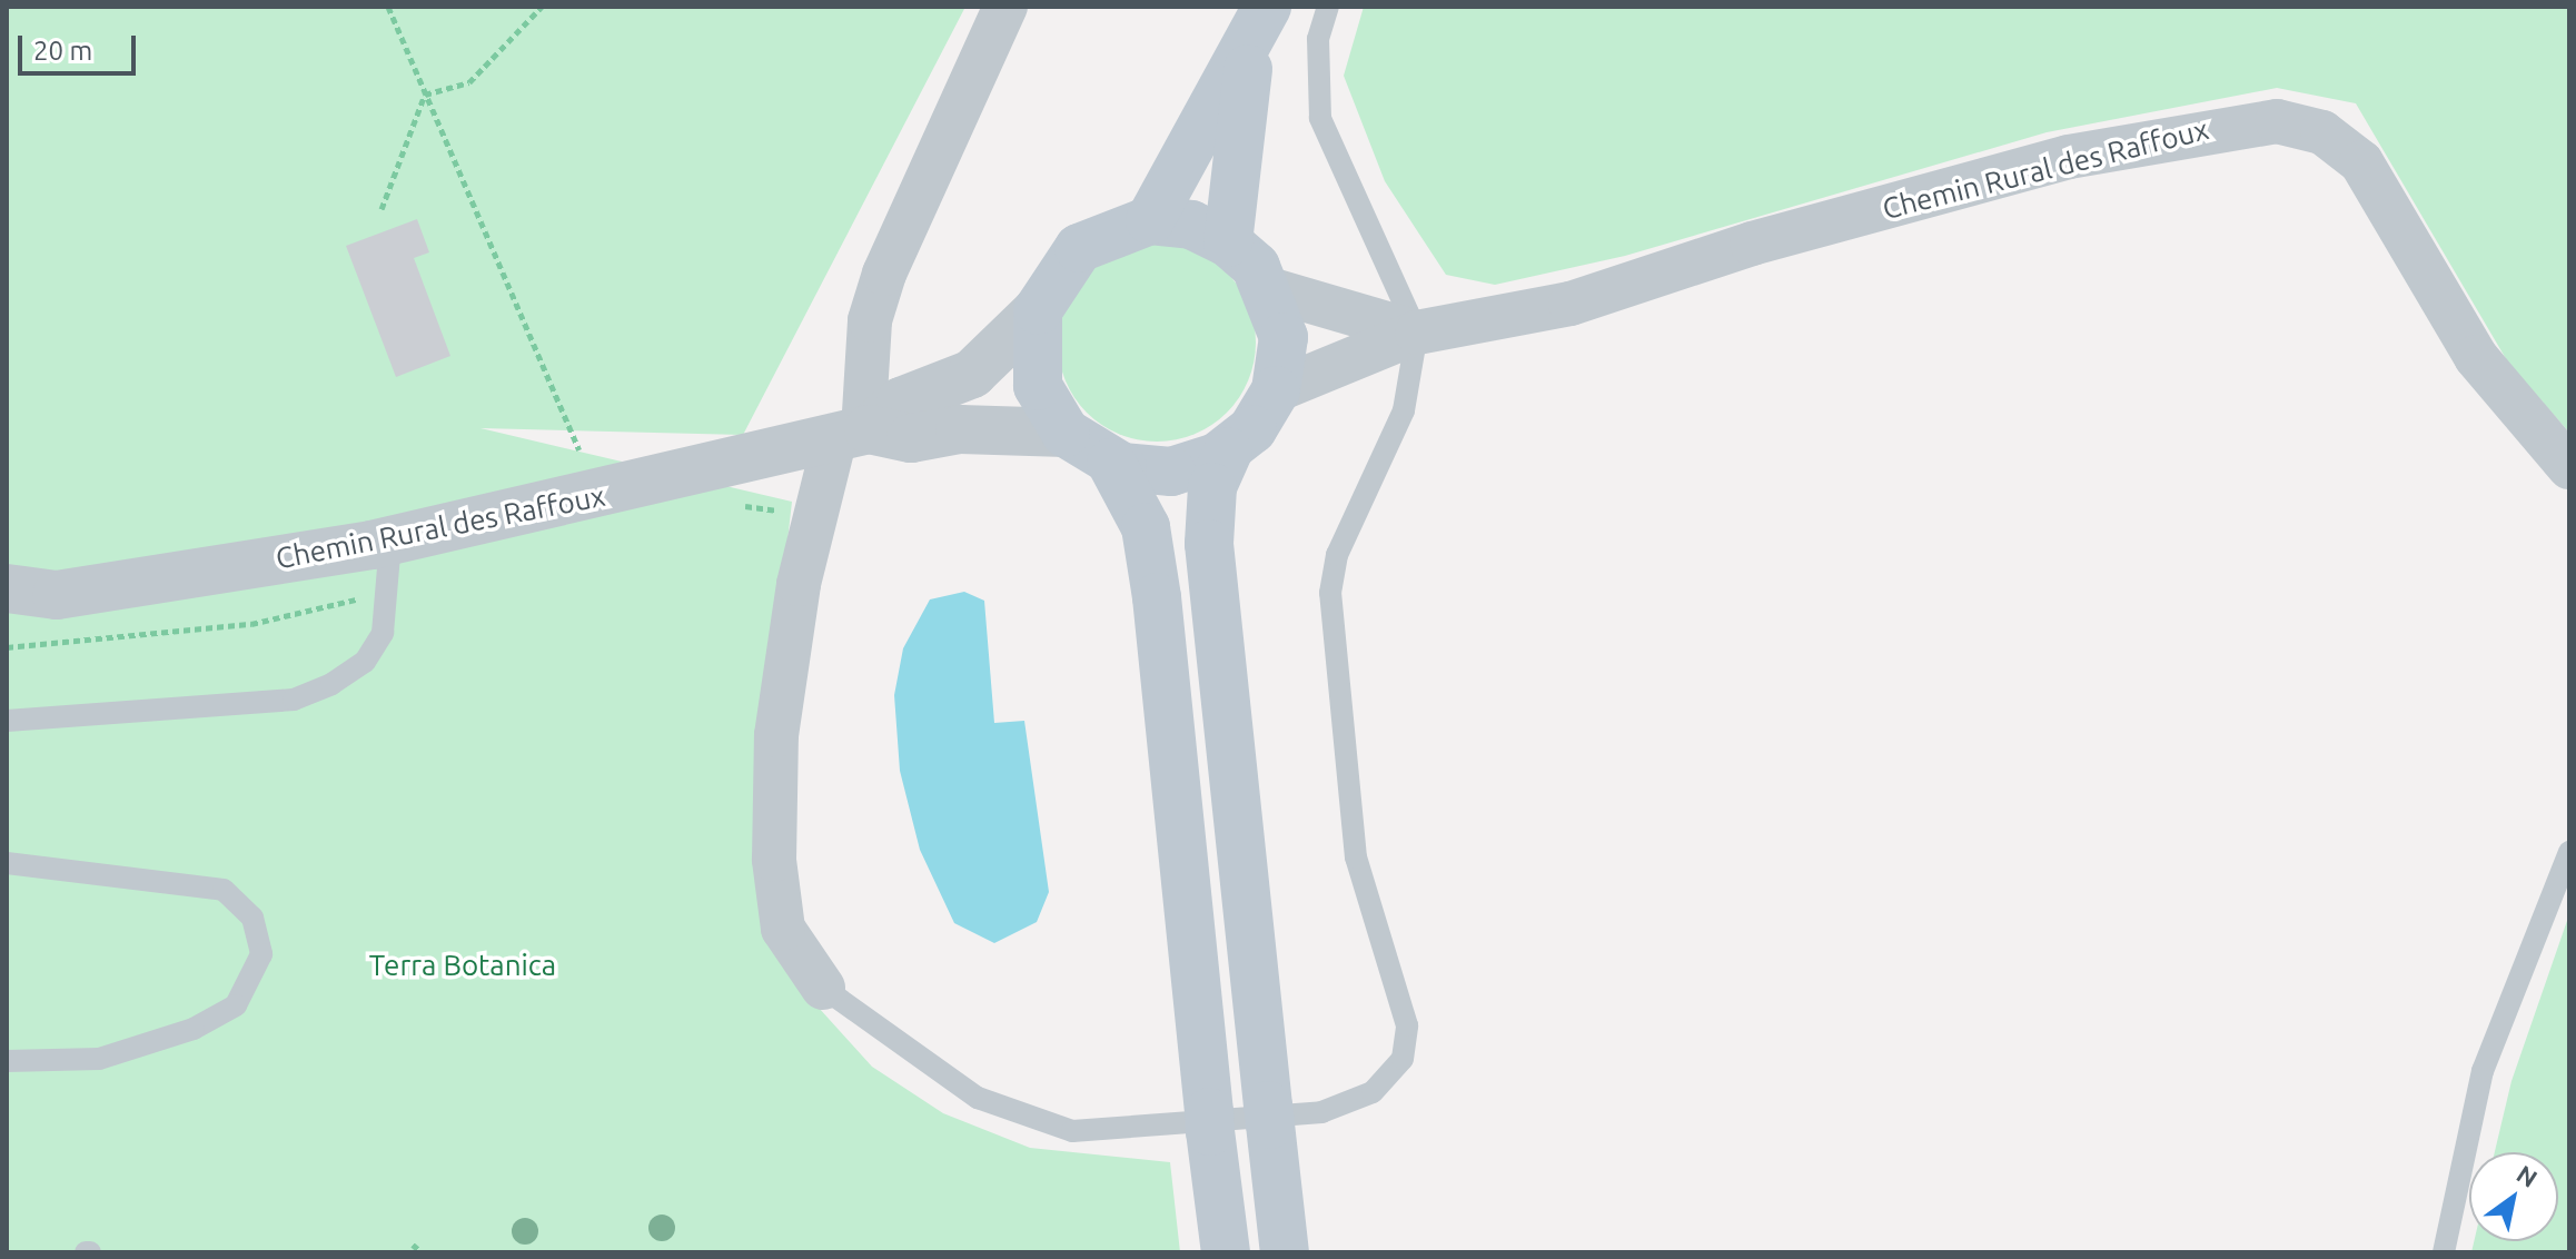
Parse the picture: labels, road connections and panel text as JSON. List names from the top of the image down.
{
  "streets": {
    "street": ["Chemin Rural des Raffoux"]
  },
  "parks": ["Terra Botanica"],
  "scale_bar": "20 m",
  "north": "top right"
}
